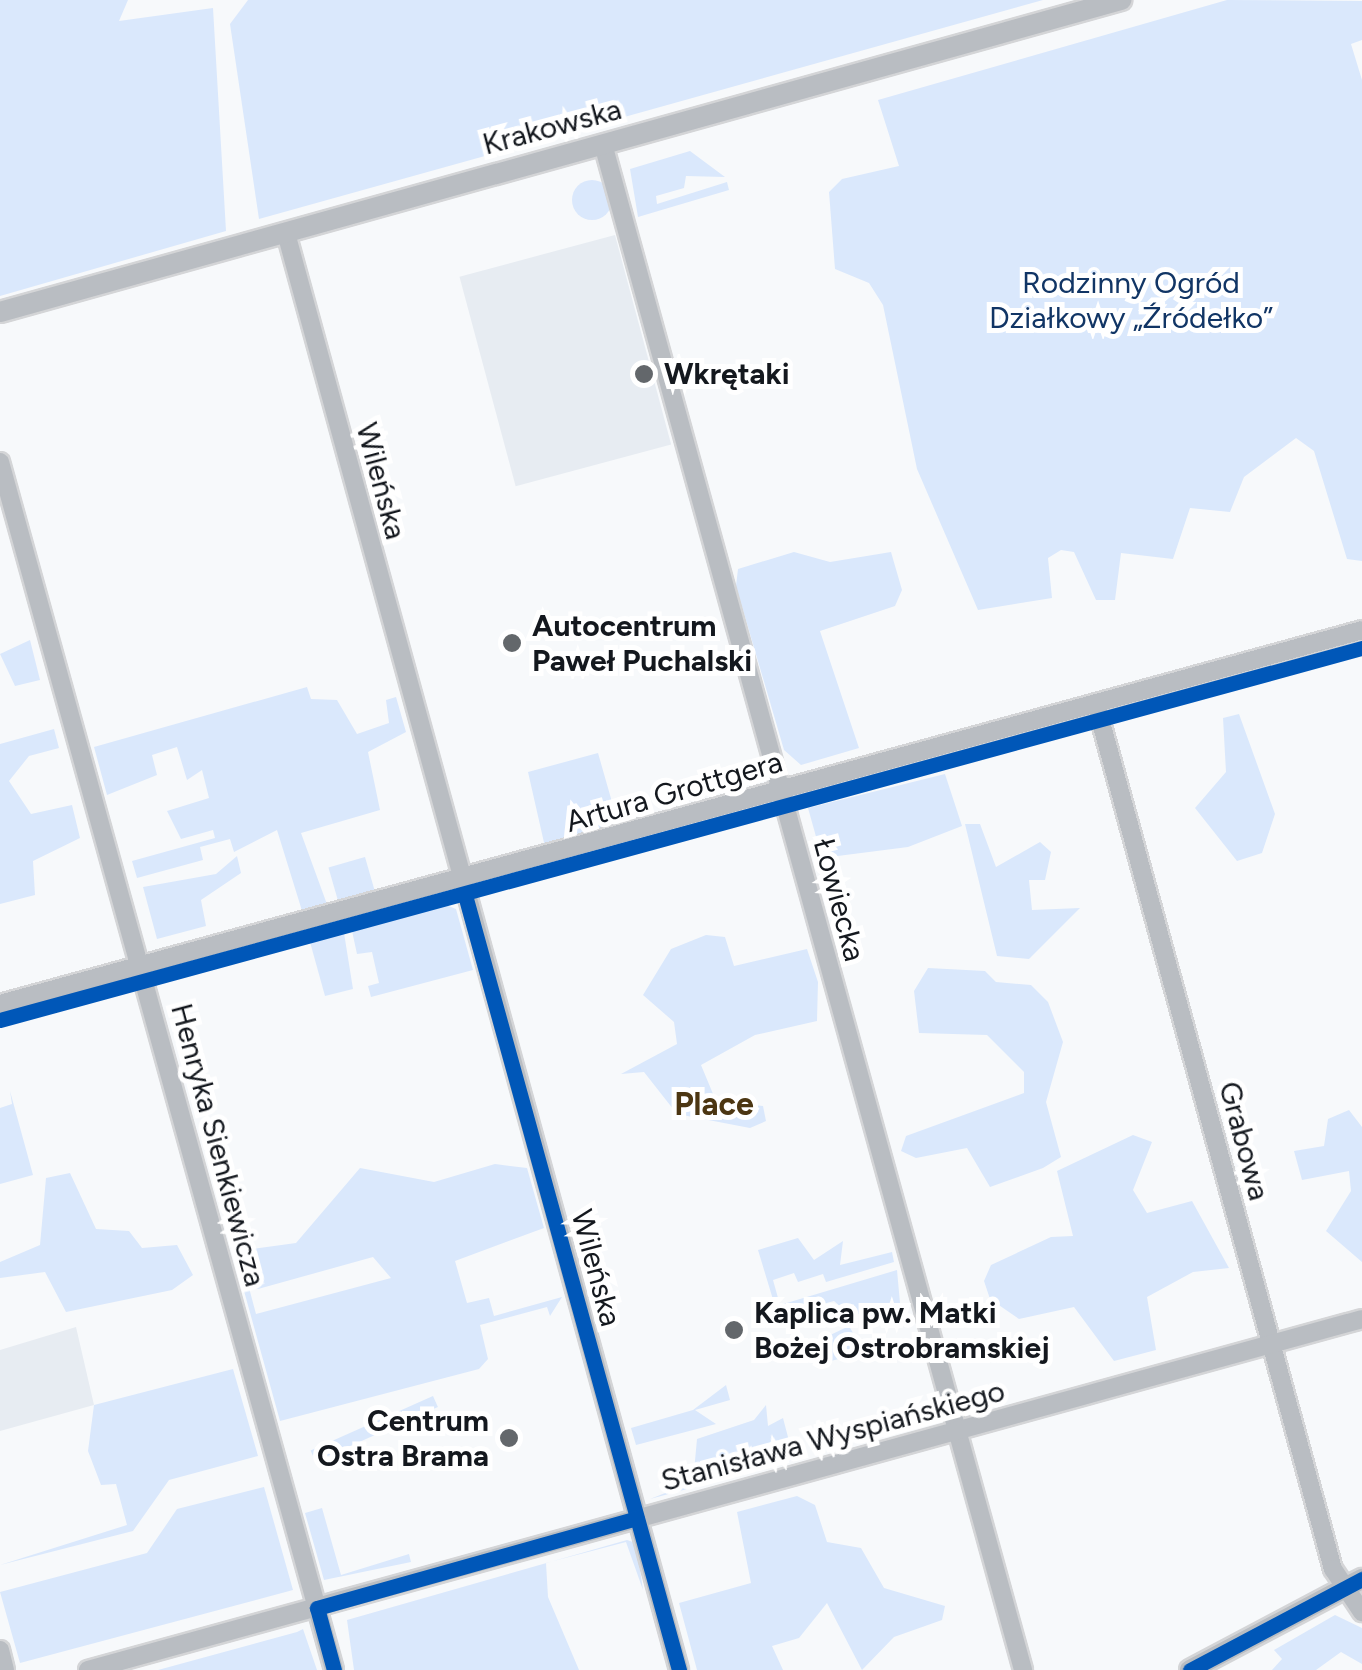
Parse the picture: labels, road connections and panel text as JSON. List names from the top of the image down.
{
  "streets": {
    "street": [
      "Krakowska",
      "Wileńska",
      "Artura Grottgera",
      "Łowiecka",
      "Grabowa",
      "Henryka Sienkiewicza",
      "Stanisława Wyspiańskiego"
    ]
  },
  "crossings": [
    ["Krakowska", "Wileńska"],
    ["Krakowska", "Łowiecka"],
    ["Wileńska", "Artura Grottgera"],
    ["Wileńska", "Stanisława Wyspiańskiego"],
    ["Artura Grottgera", "Łowiecka"],
    ["Artura Grottgera", "Grabowa"],
    ["Artura Grottgera", "Henryka Sienkiewicza"],
    ["Łowiecka", "Stanisława Wyspiańskiego"],
    ["Grabowa", "Stanisława Wyspiańskiego"],
    ["Henryka Sienkiewicza", "Stanisława Wyspiańskiego"]
  ],
  "districts": ["Place"],
  "parks": ["Rodzinny Ogród Działkowy „Źródełko”"],
  "places": [
    "Wkrętaki",
    "Autocentrum Paweł Puchalski",
    "Kaplica pw. Matki Bożej Ostrobramskiej",
    "Centrum Ostra Brama"
  ]
}
